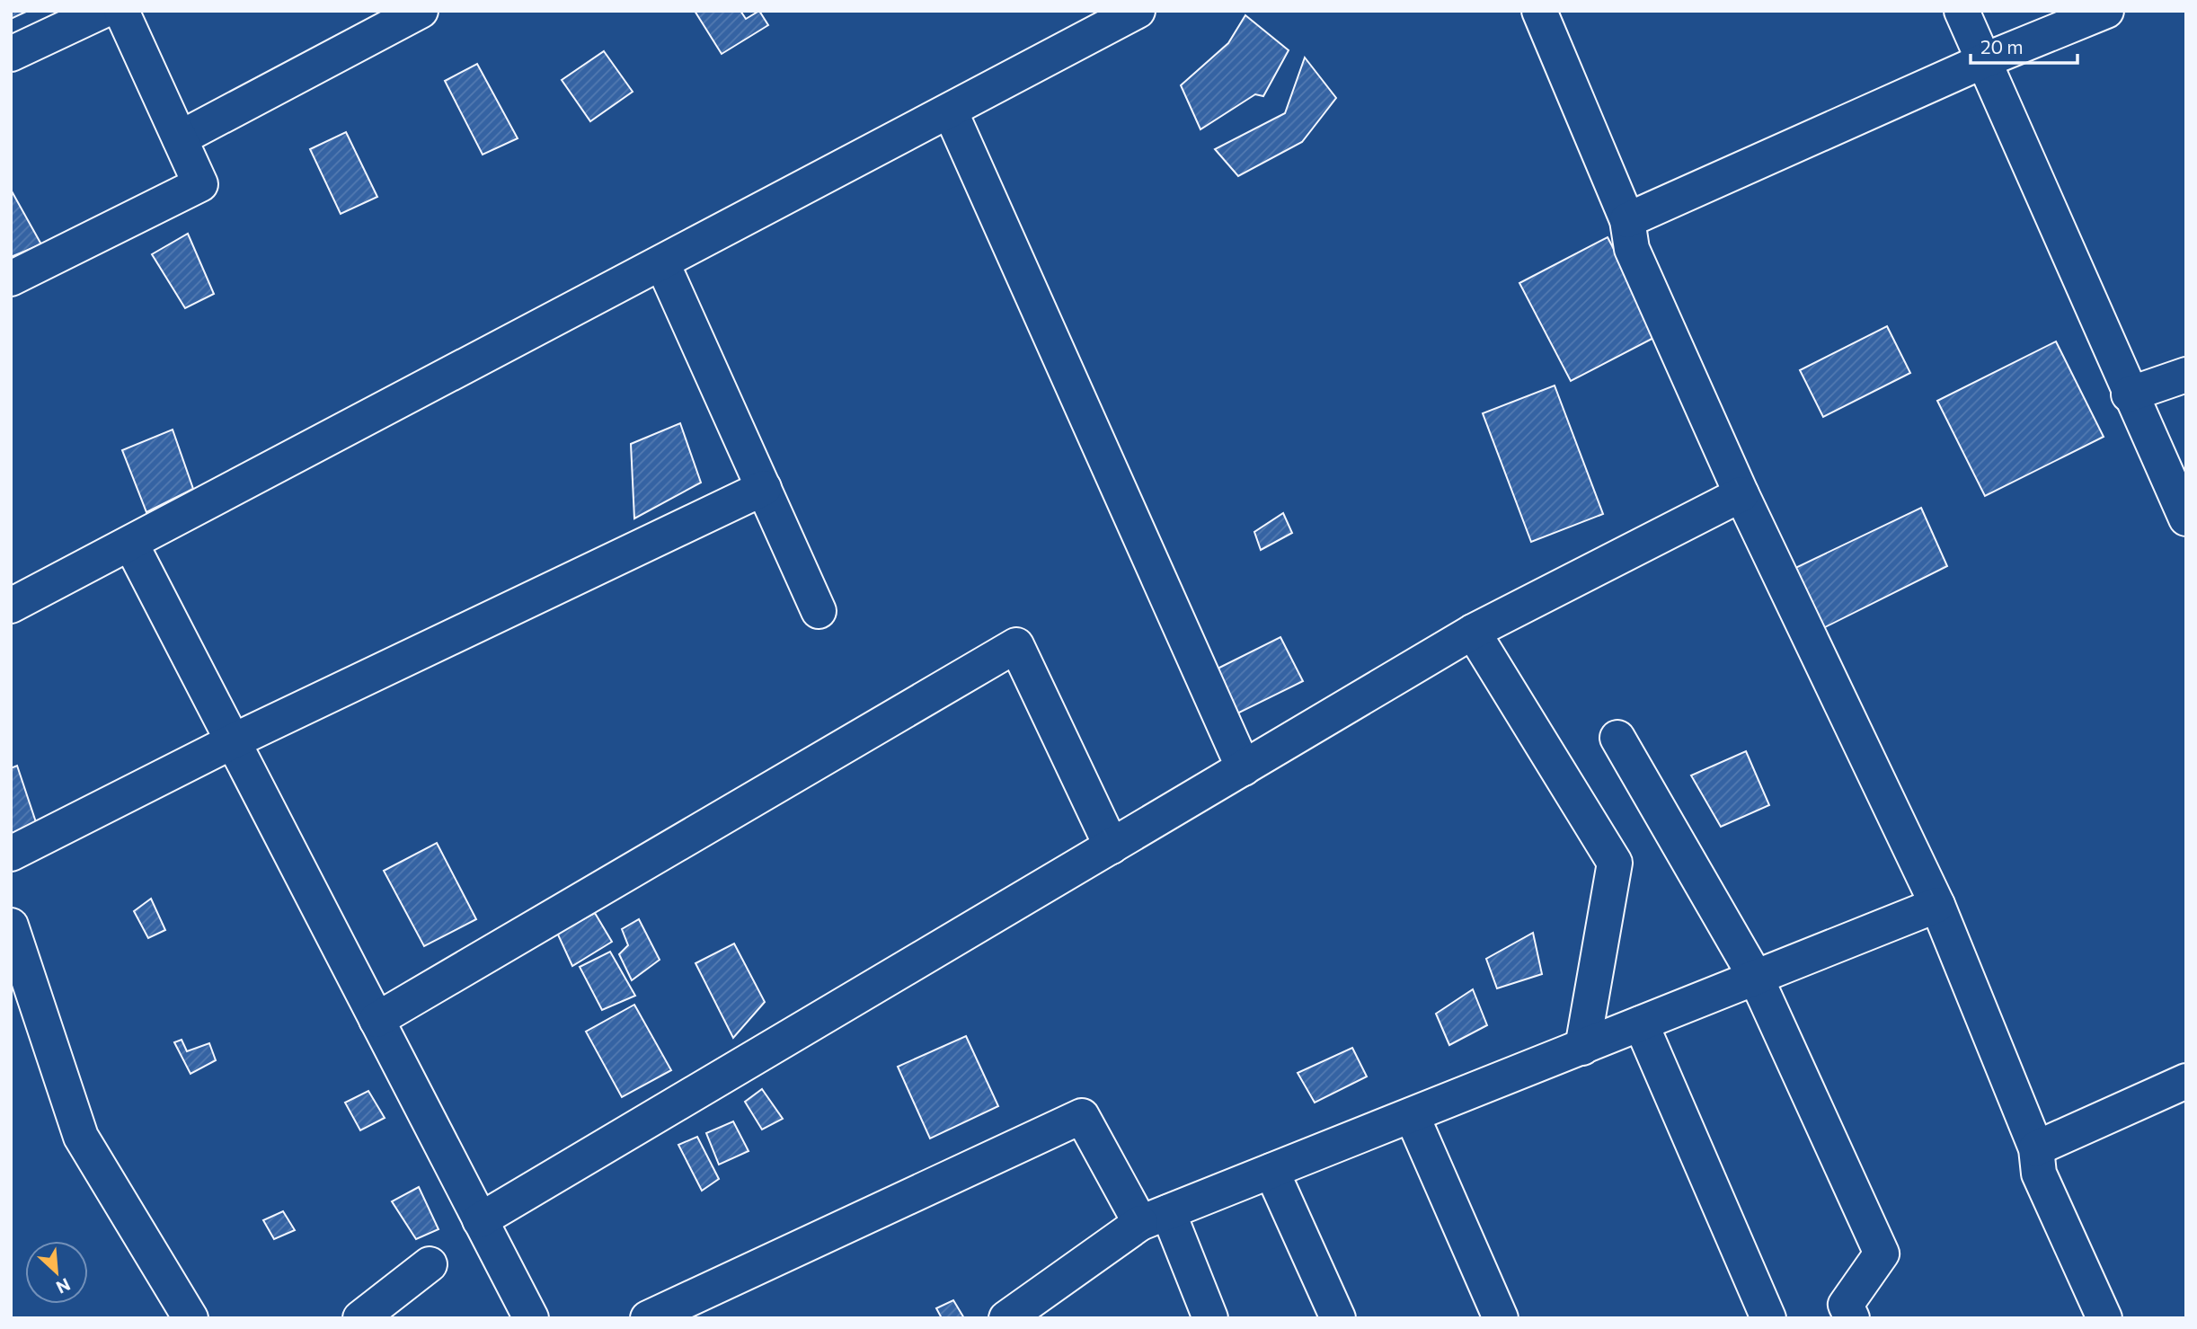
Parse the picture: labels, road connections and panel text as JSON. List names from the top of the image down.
{
  "scale_bar": "20 m",
  "north": "bottom right"
}
